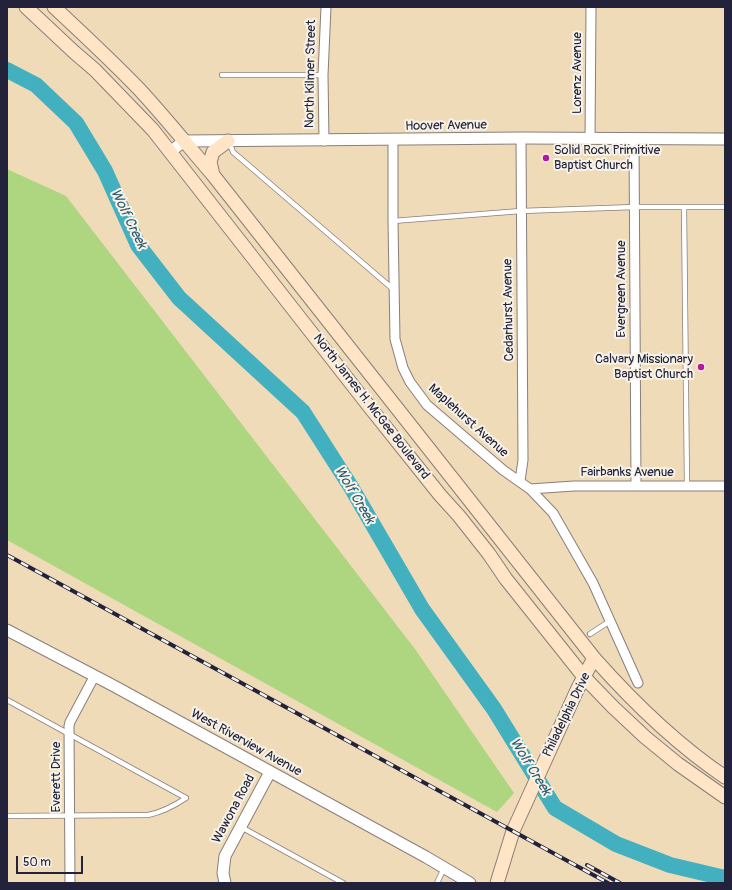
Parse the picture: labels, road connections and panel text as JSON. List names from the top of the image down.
{
  "streets": {
    "main road": ["North James H. McGee Boulevard", "Philadelphia Drive"],
    "street": [
      "Lorenz Avenue",
      "North Kilmer Street",
      "Hoover Avenue",
      "Evergreen Avenue",
      "Cedarhurst Avenue",
      "Maplehurst Avenue",
      "Fairbanks Avenue",
      "West Riverview Avenue",
      "Everett Drive",
      "Wawona Road"
    ]
  },
  "crossings": [
    ["Lorenz Avenue", "Hoover Avenue"],
    ["North Kilmer Street", "Hoover Avenue"],
    ["Hoover Avenue", "Evergreen Avenue"],
    ["Hoover Avenue", "Cedarhurst Avenue"],
    ["Hoover Avenue", "North James H. McGee Boulevard"],
    ["Hoover Avenue", "Maplehurst Avenue"],
    ["Evergreen Avenue", "Fairbanks Avenue"],
    ["Cedarhurst Avenue", "Maplehurst Avenue"],
    ["North James H. McGee Boulevard", "Philadelphia Drive"],
    ["Maplehurst Avenue", "Fairbanks Avenue"],
    ["West Riverview Avenue", "Everett Drive"],
    ["West Riverview Avenue", "Wawona Road"]
  ],
  "water": ["Wolf Creek"],
  "places": ["Solid Rock Primitive Baptist Church", "Calvary Missionary Baptist Church"],
  "scale_bar": "50 m"
}
